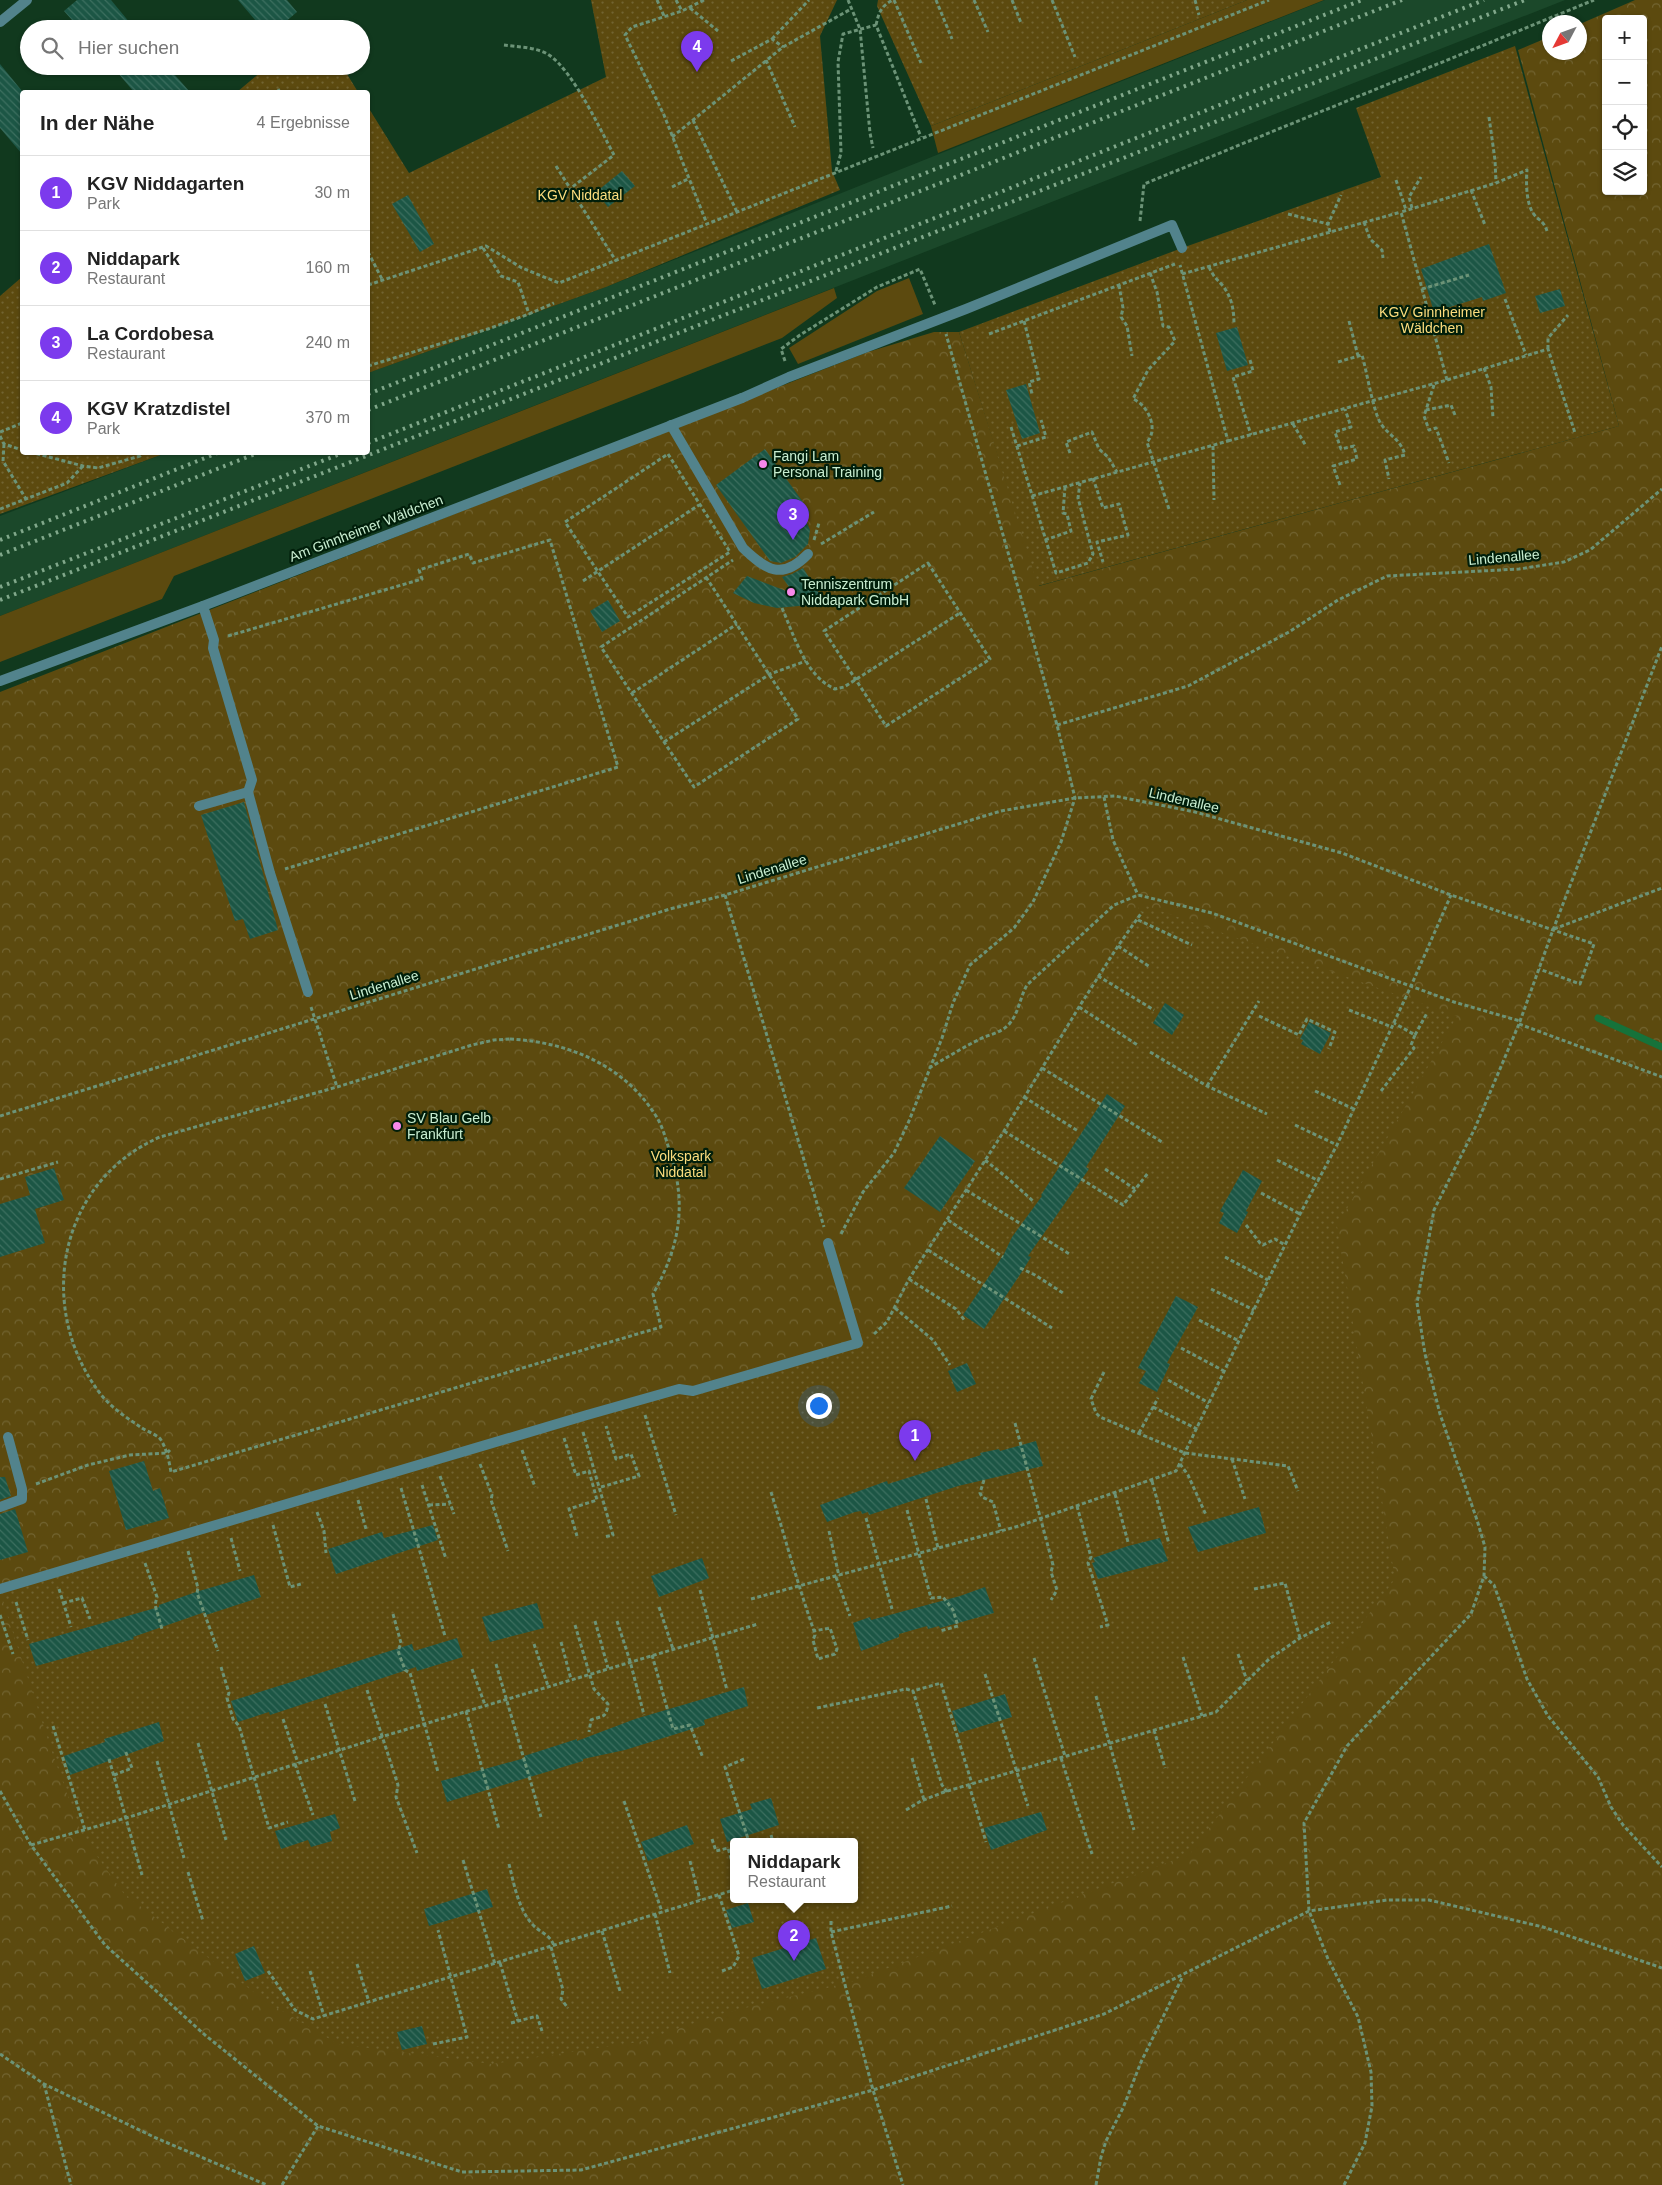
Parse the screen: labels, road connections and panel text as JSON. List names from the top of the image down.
{
  "streets": {
    "street": ["Am Ginnheimer Wäldchen"],
    "path": ["Lindenallee"]
  },
  "parks": ["KGV Niddatal", "KGV Ginnheimer Wäldchen", "Volkspark Niddatal"],
  "places": ["Fangi Lam Personal Training", "Tenniszentrum Niddapark GmbH", "SV Blau Gelb Frankfurt"],
  "north": "bottom left",
  "page": {
    "map_buttons": ["+", "−"],
    "search": "Hier suchen",
    "pins": [
      "4",
      "3",
      "1",
      "2"
    ],
    "heading": ["In der Nähe", "4 Ergebnisse"],
    "list": [
      {
        "mark": "1",
        "name": "KGV Niddagarten",
        "note": "Park",
        "value": "30 m"
      },
      {
        "mark": "2",
        "name": "Niddapark",
        "note": "Restaurant",
        "value": "160 m"
      },
      {
        "mark": "3",
        "name": "La Cordobesa",
        "note": "Restaurant",
        "value": "240 m"
      },
      {
        "mark": "4",
        "name": "KGV Kratzdistel",
        "note": "Park",
        "value": "370 m"
      }
    ],
    "popup": ["Niddapark", "Restaurant"]
  }
}
